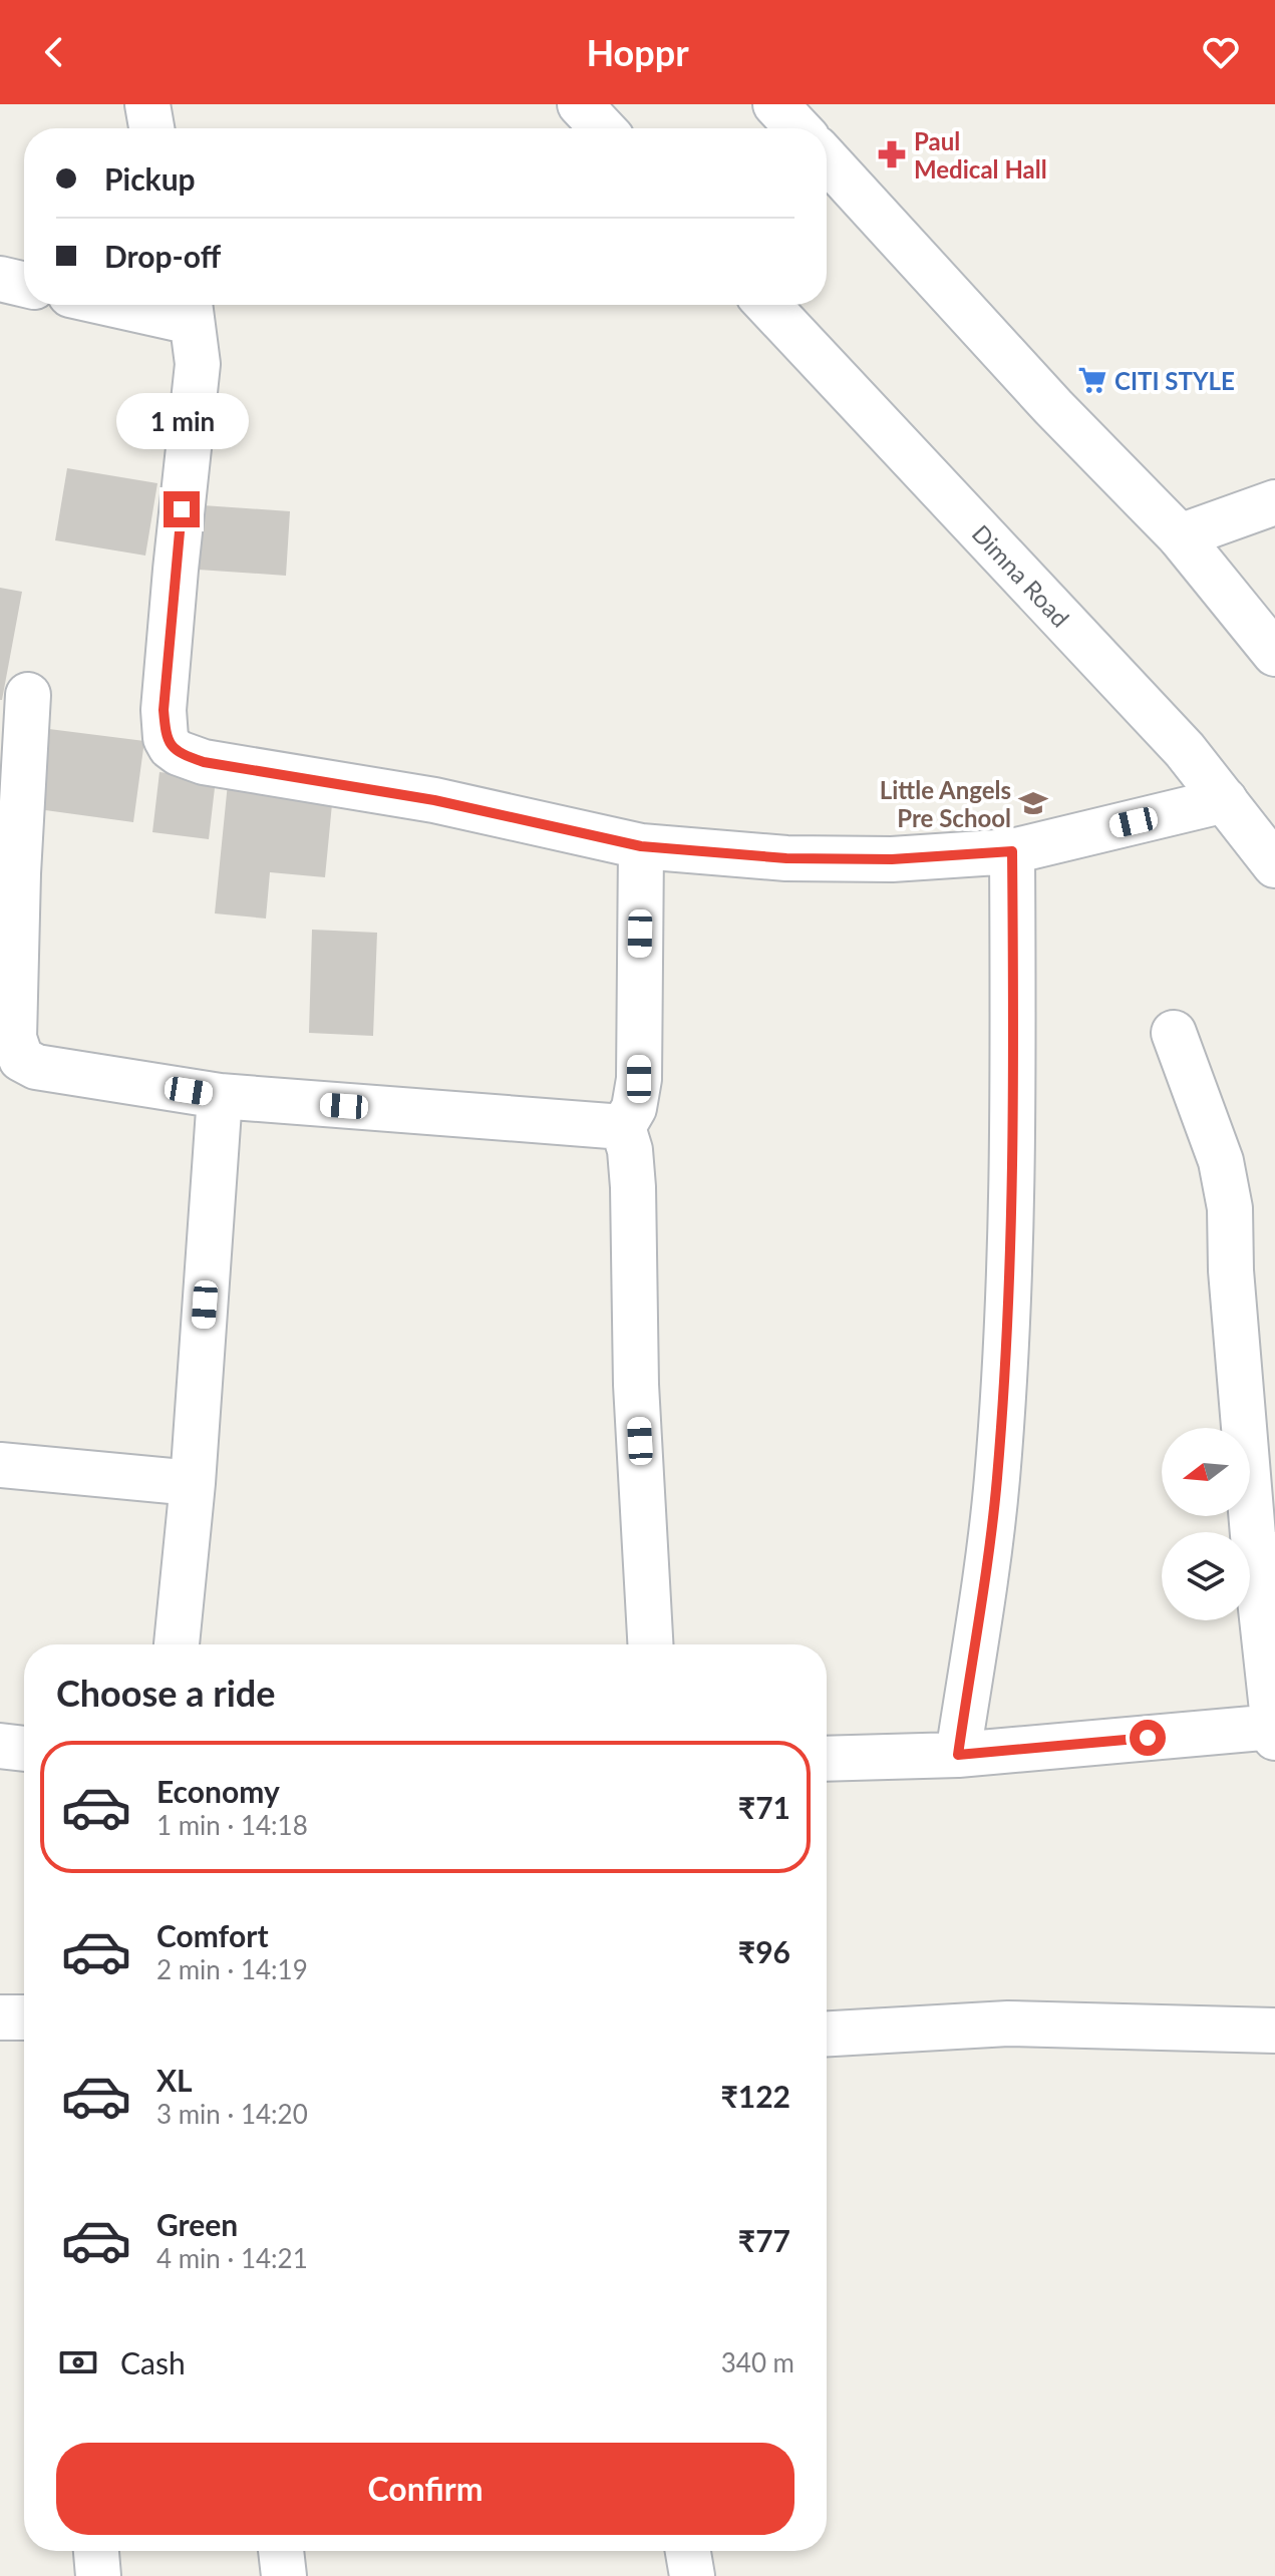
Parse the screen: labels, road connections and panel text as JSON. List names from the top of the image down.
{
  "streets": {
    "street": ["Dimna Road"]
  },
  "places": {
    "pharmacy": ["Paul Medical Hall"],
    "supermarket": ["CITI STYLE"],
    "school or university": ["Little Angels Pre School"]
  },
  "north": "left",
  "page": {
    "header": "Hoppr",
    "banner": ["Pickup", "Drop-off"],
    "bubble": "1 min",
    "heading": "Choose a ride",
    "list": [
      {
        "name": "Economy",
        "note": "1 min · 14:18",
        "value": "₹71"
      },
      {
        "name": "Comfort",
        "note": "2 min · 14:19",
        "value": "₹96"
      },
      {
        "name": "XL",
        "note": "3 min · 14:20",
        "value": "₹122"
      },
      {
        "name": "Green",
        "note": "4 min · 14:21",
        "value": "₹77"
      }
    ],
    "pay": ["Cash", "340 m"],
    "buttons": "Confirm"
  }
}
